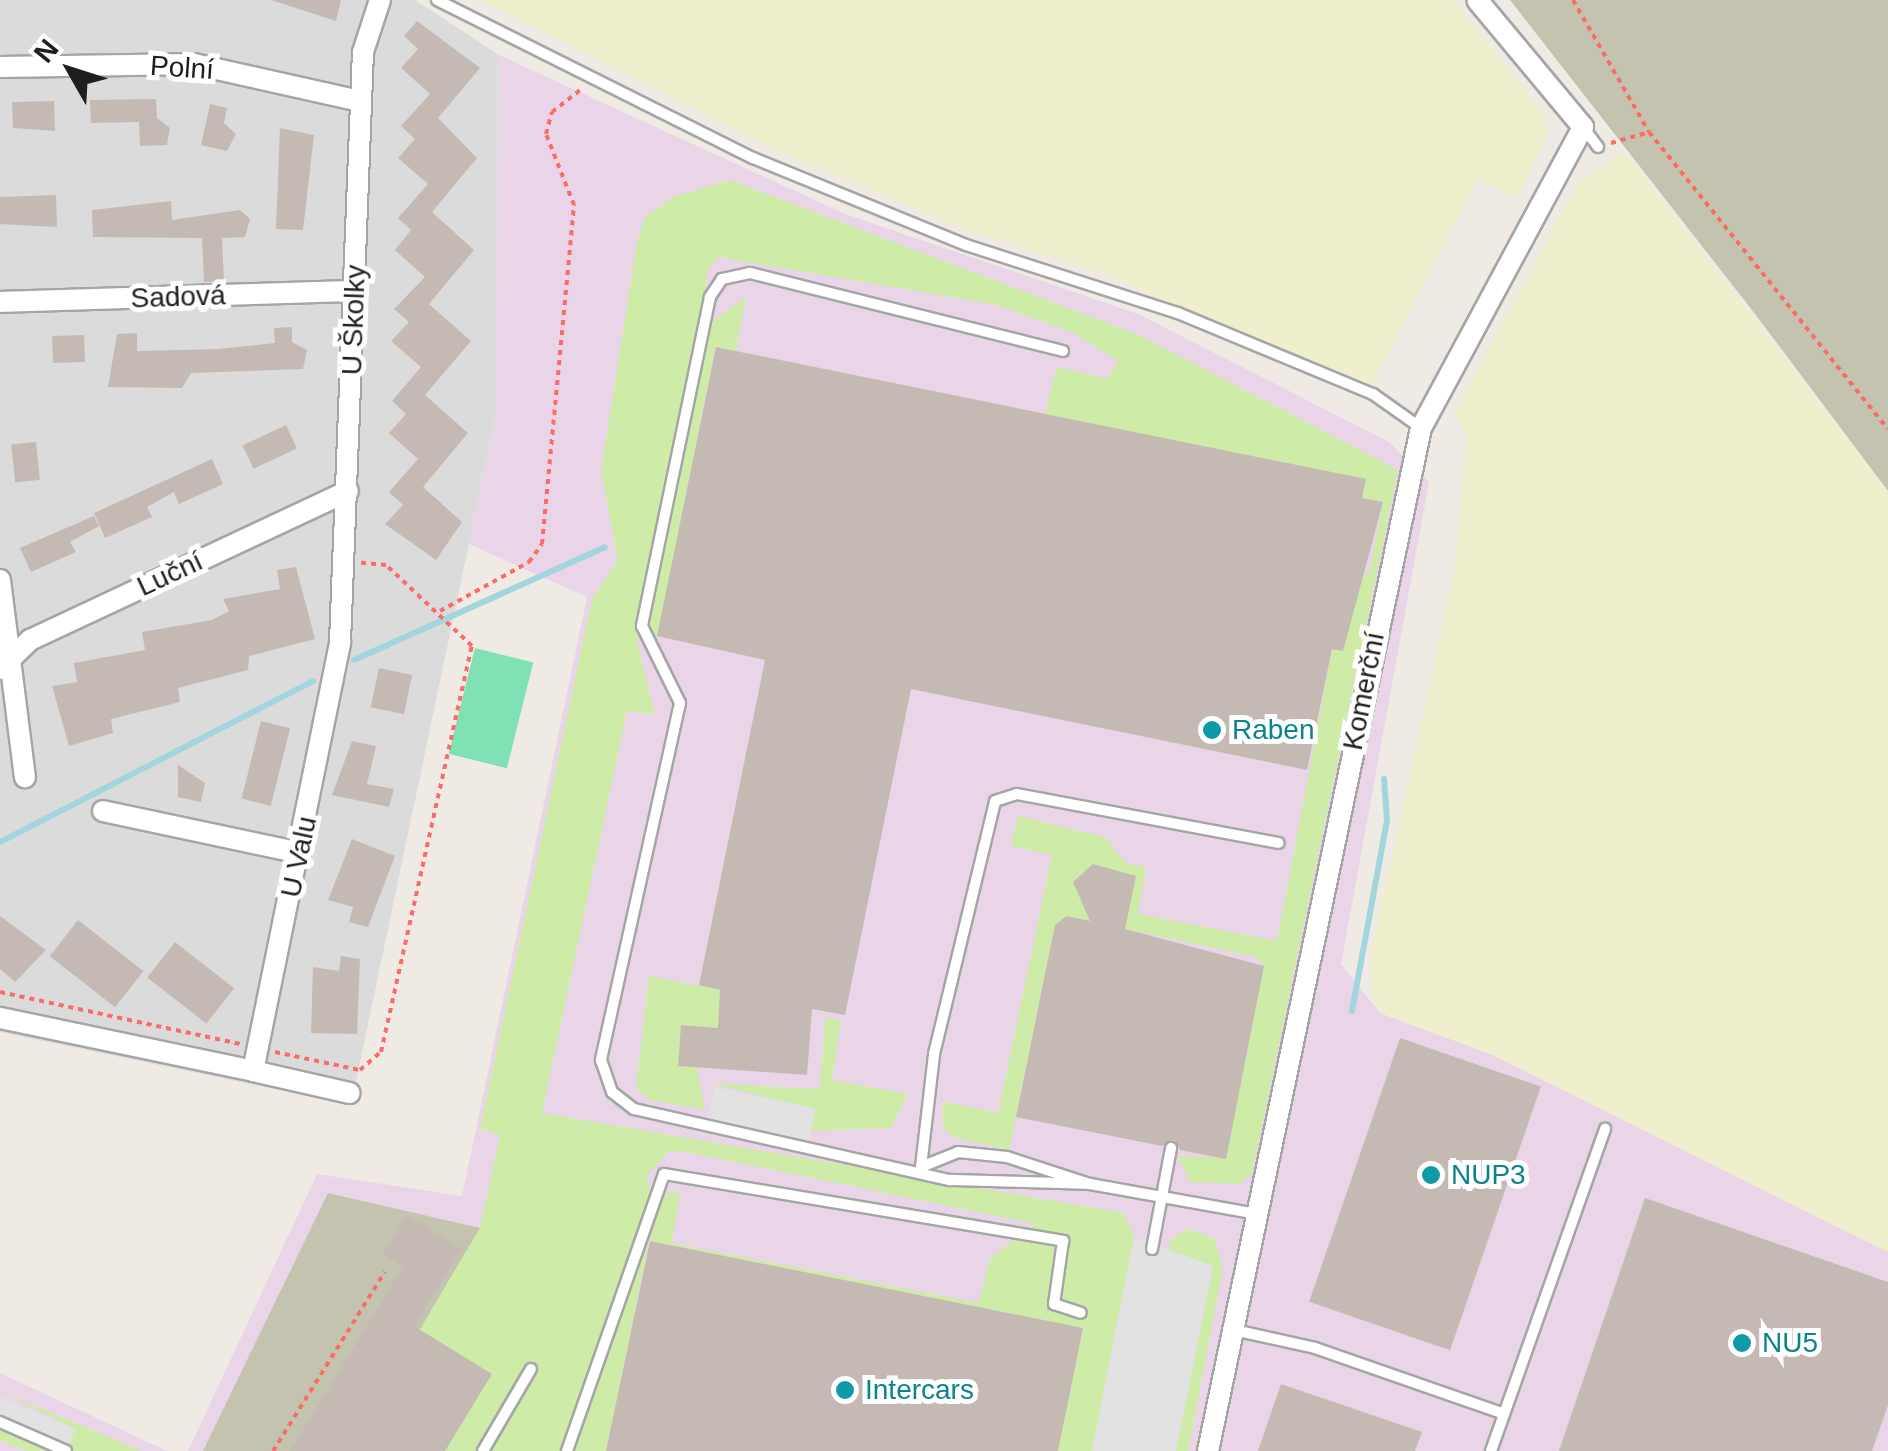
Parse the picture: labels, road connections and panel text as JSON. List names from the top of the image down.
{
  "streets": {
    "street": [
      "Polní",
      "Sadová",
      "U Školky",
      "Luční",
      "Komerční",
      "U Valu"
    ]
  },
  "crossings": [
    ["Polní", "U Školky"],
    ["Sadová", "U Školky"],
    ["U Školky", "Luční"],
    ["U Školky", "U Valu"]
  ],
  "places": [
    "Raben",
    "NUP3",
    "NU5",
    "Intercars"
  ],
  "north": "top left"
}
